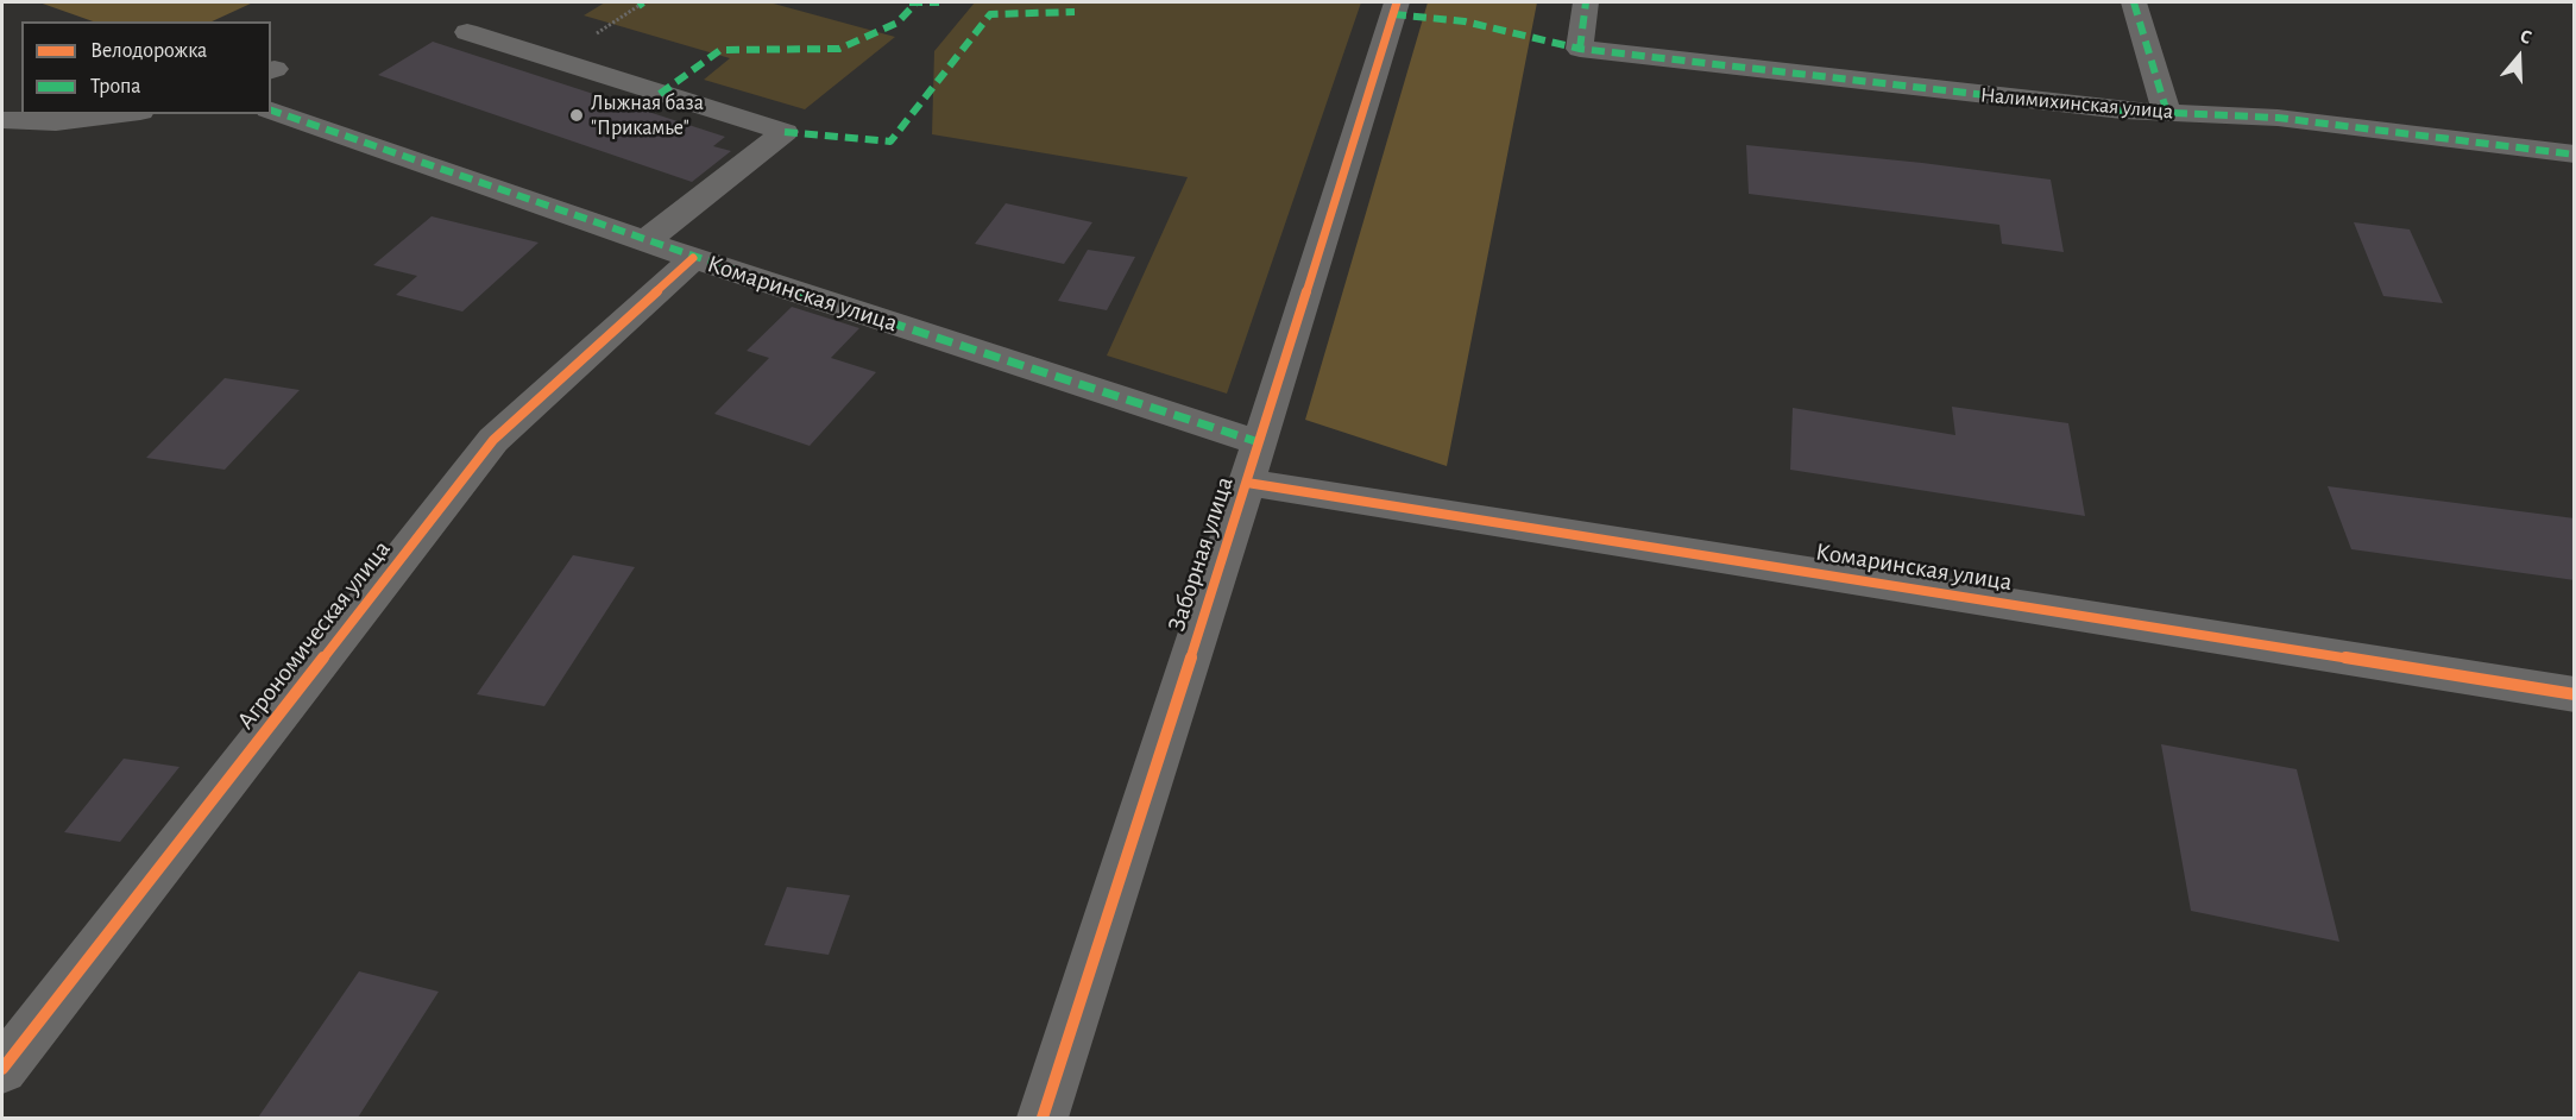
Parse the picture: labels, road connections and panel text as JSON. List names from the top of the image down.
{
  "streets": {
    "street": [
      "Налимихинская улица",
      "Комаринская улица",
      "Заборная улица",
      "Агрономическая улица"
    ]
  },
  "crossings": [
    ["Комаринская улица", "Заборная улица"],
    ["Комаринская улица", "Агрономическая улица"]
  ],
  "places": ["Лыжная база \"Прикамье\""],
  "legend": ["Велодорожка", "Тропа"],
  "north": "top"
}
